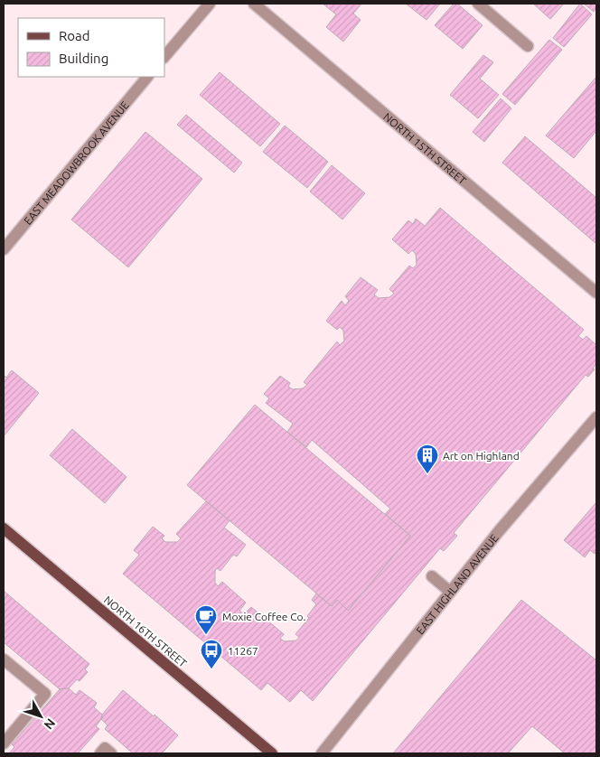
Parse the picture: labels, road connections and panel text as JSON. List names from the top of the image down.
{
  "streets": {
    "main road": ["NORTH 16TH STREET"],
    "street": ["NORTH 15TH STREET", "EAST MEADOWBROOK AVENUE", "EAST HIGHLAND AVENUE"]
  },
  "places": {
    "building": ["Art on Highland"],
    "cafe": ["Moxie Coffee Co."],
    "bus stop": ["11267"]
  },
  "legend": ["Road", "Building"],
  "north": "bottom right"
}
